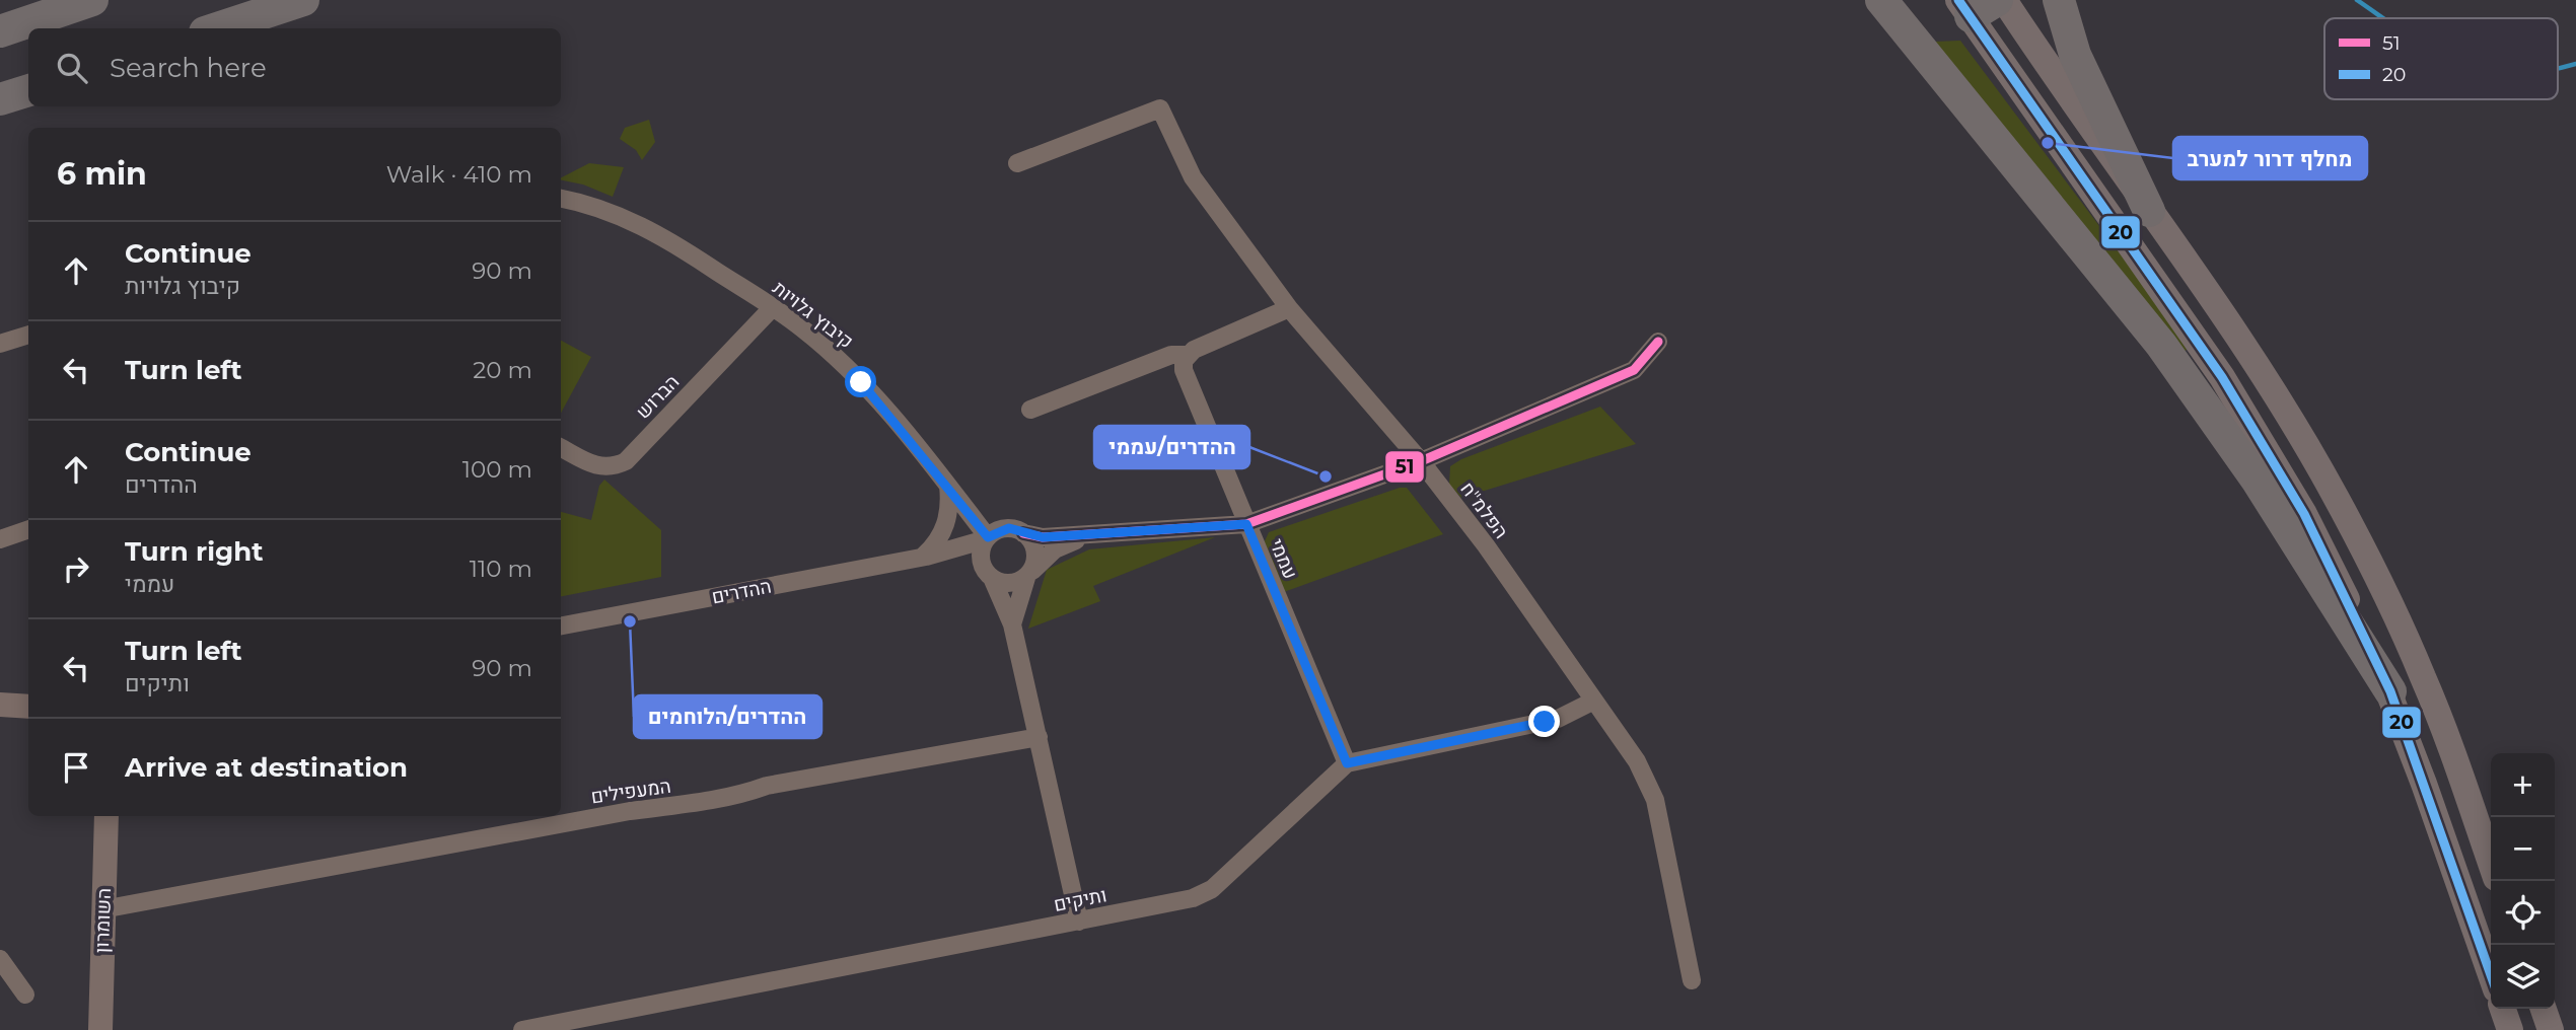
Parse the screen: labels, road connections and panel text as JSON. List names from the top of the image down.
{
  "streets": {
    "street": [
      "קיבוץ גלויות",
      "הברוש",
      "הפלמ\"ח",
      "עממי",
      "ההדרים",
      "המעפילים",
      "ותיקים",
      "השומרון"
    ]
  },
  "crossings": [
    ["קיבוץ גלויות", "הברוש"],
    ["קיבוץ גלויות", "ההדרים"],
    ["עממי", "ותיקים"],
    ["המעפילים", "השומרון"]
  ],
  "places": ["מחלף דרור למערב", "ההדרים/עממי", "ההדרים/הלוחמים"],
  "lines": ["transit line 20", "transit line 51"],
  "legend": ["51", "20"],
  "page": {
    "search": "Search here",
    "heading": ["6 min", "Walk · 410 m"],
    "list": [
      ["Continue", "קיבוץ גלויות", "90 m"],
      ["Turn left", "20 m"],
      ["Continue", "ההדרים", "100 m"],
      ["Turn right", "עממי", "110 m"],
      ["Turn left", "ותיקים", "90 m"],
      "Arrive at destination"
    ],
    "map_buttons": ["+", "−"]
  }
}
